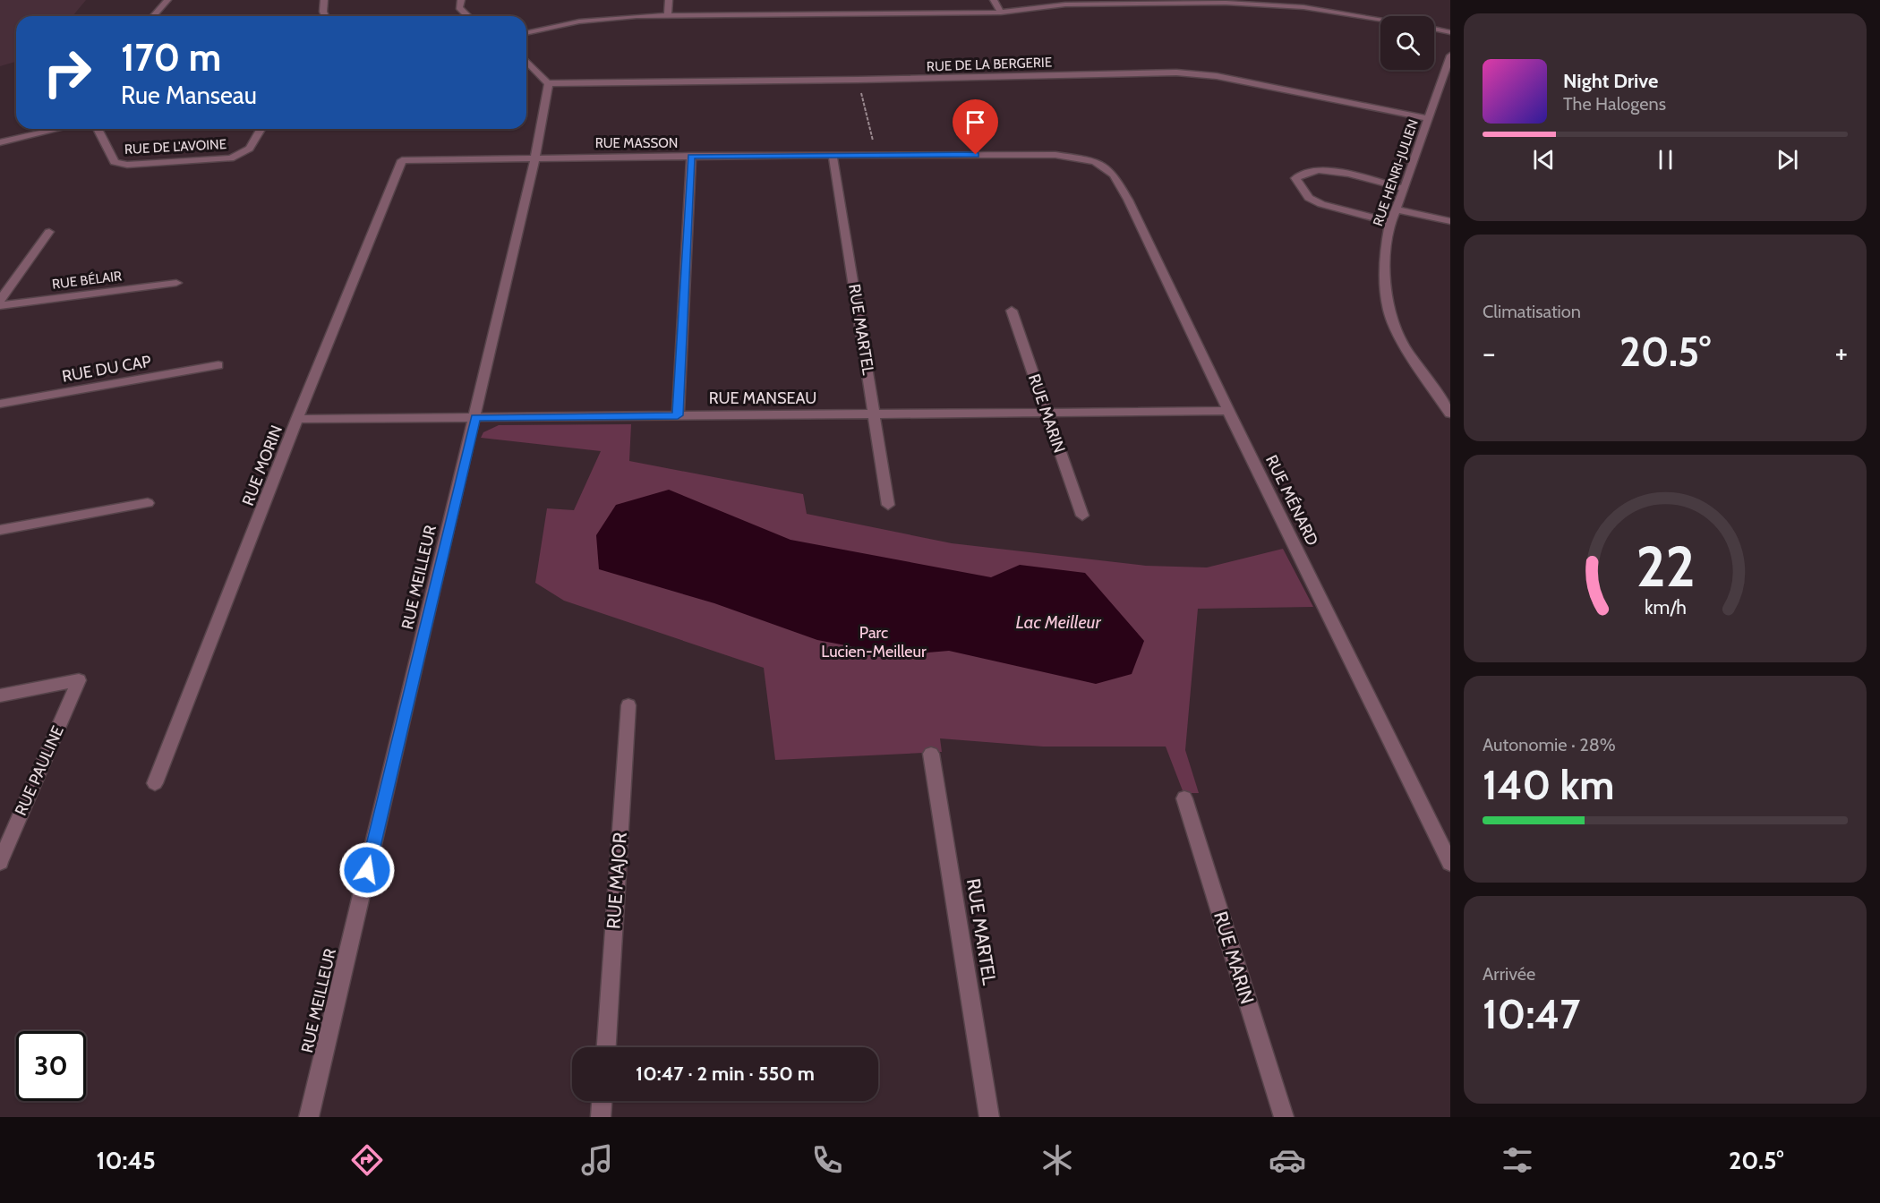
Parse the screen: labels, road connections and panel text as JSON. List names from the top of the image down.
{
  "streets": {
    "street": [
      "RUE DE LA BERGERIE",
      "RUE MASSON",
      "RUE DE L'AVOINE",
      "RUE HENRI-JULIEN",
      "RUE BÉLAIR",
      "RUE MARTEL",
      "RUE DU CAP",
      "RUE MANSEAU",
      "RUE MARIN",
      "RUE MORIN",
      "RUE MÉNARD",
      "RUE MEILLEUR",
      "RUE PAULINE",
      "RUE MAJOR"
    ]
  },
  "crossings": [
    ["RUE DE LA BERGERIE", "RUE HENRI-JULIEN"],
    ["RUE DE LA BERGERIE", "RUE MEILLEUR"],
    ["RUE MASSON", "RUE MARTEL"],
    ["RUE MASSON", "RUE MORIN"],
    ["RUE MASSON", "RUE MÉNARD"],
    ["RUE MASSON", "RUE MEILLEUR"],
    ["RUE MARTEL", "RUE MANSEAU"],
    ["RUE MANSEAU", "RUE MARIN"],
    ["RUE MANSEAU", "RUE MORIN"],
    ["RUE MANSEAU", "RUE MÉNARD"],
    ["RUE MANSEAU", "RUE MEILLEUR"]
  ],
  "water": ["Lac Meilleur"],
  "parks": ["Parc Lucien-Meilleur"],
  "page": {
    "turn": ["170 m", "Rue Manseau"],
    "song": ["Night Drive", "The Halogens"],
    "tile": [
      "Climatisation",
      ["Autonomie · 28%", "140 km"],
      ["Arrivée", "10:47"]
    ],
    "heat": ["−", "20.5°", "+"],
    "limit": "30",
    "trip": "10:47 · 2 min · 550 m",
    "tabs": ["10:45", "20.5°"],
    "gauge": ["22", "km/h"]
  }
}
